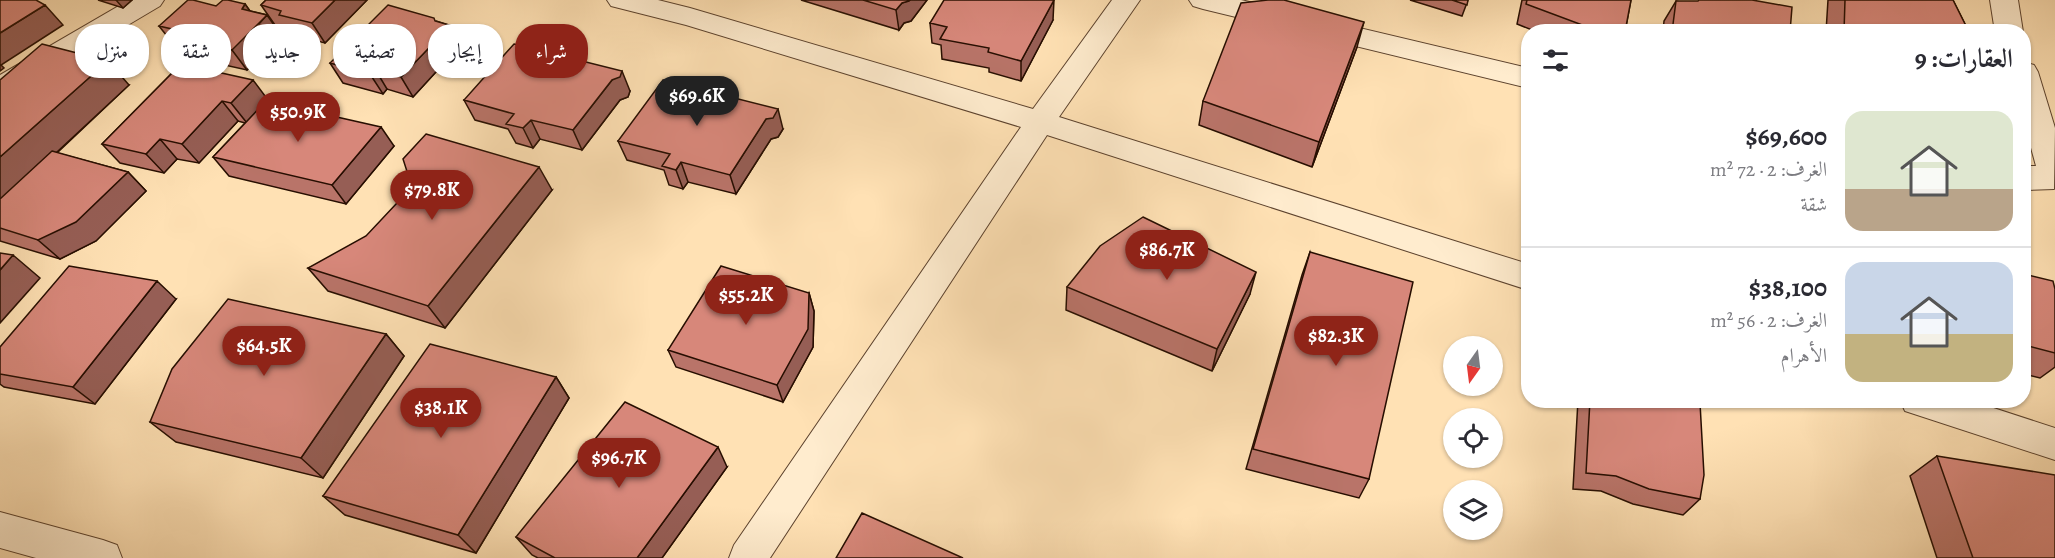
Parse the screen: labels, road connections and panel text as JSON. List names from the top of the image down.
{
  "north": "bottom",
  "page": {
    "chip": [
      "شراء",
      "إيجار",
      "تصفية",
      "جديد",
      "شقة",
      "منزل"
    ],
    "heading": "العقارات: 9",
    "price": [
      "$69.6K",
      "$50.9K",
      "$79.8K",
      "$86.7K",
      "$55.2K",
      "$82.3K",
      "$64.5K",
      "$38.1K",
      "$96.7K"
    ],
    "list": [
      {
        "name": "$69,600",
        "note": "الغرف: 2 · 72 m² · شقة"
      },
      {
        "name": "$38,100",
        "note": "الغرف: 2 · 56 m² · الأهرام"
      }
    ]
  }
}
